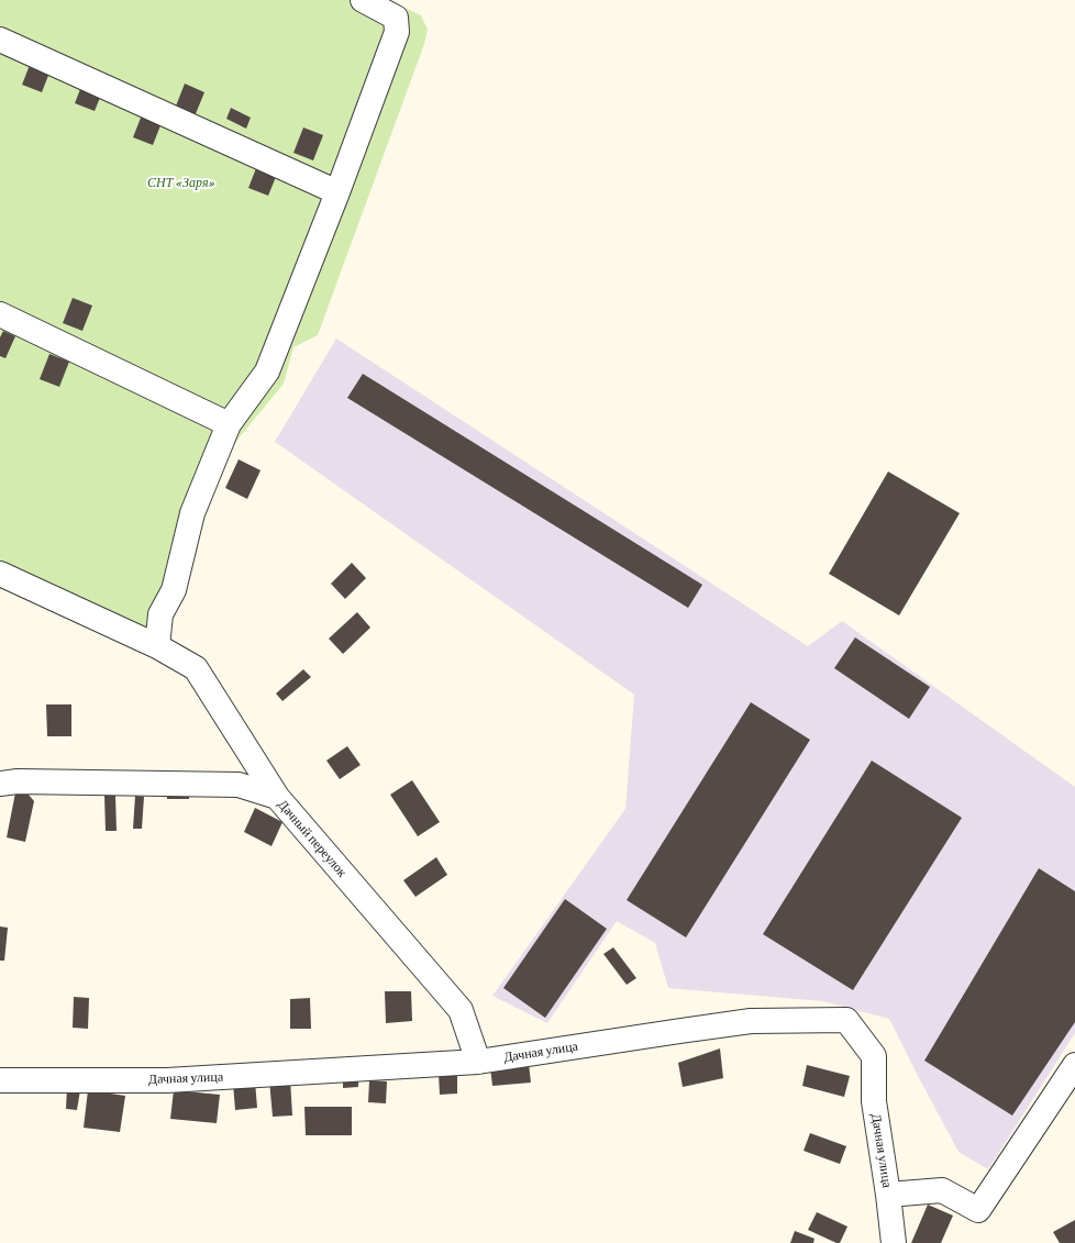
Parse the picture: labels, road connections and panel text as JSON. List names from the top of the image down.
{
  "streets": {
    "street": ["Дачный переулок", "Дачная улица"]
  },
  "crossings": [
    ["Дачный переулок", "Дачная улица"]
  ],
  "parks": ["СНТ «Заря»"]
}
